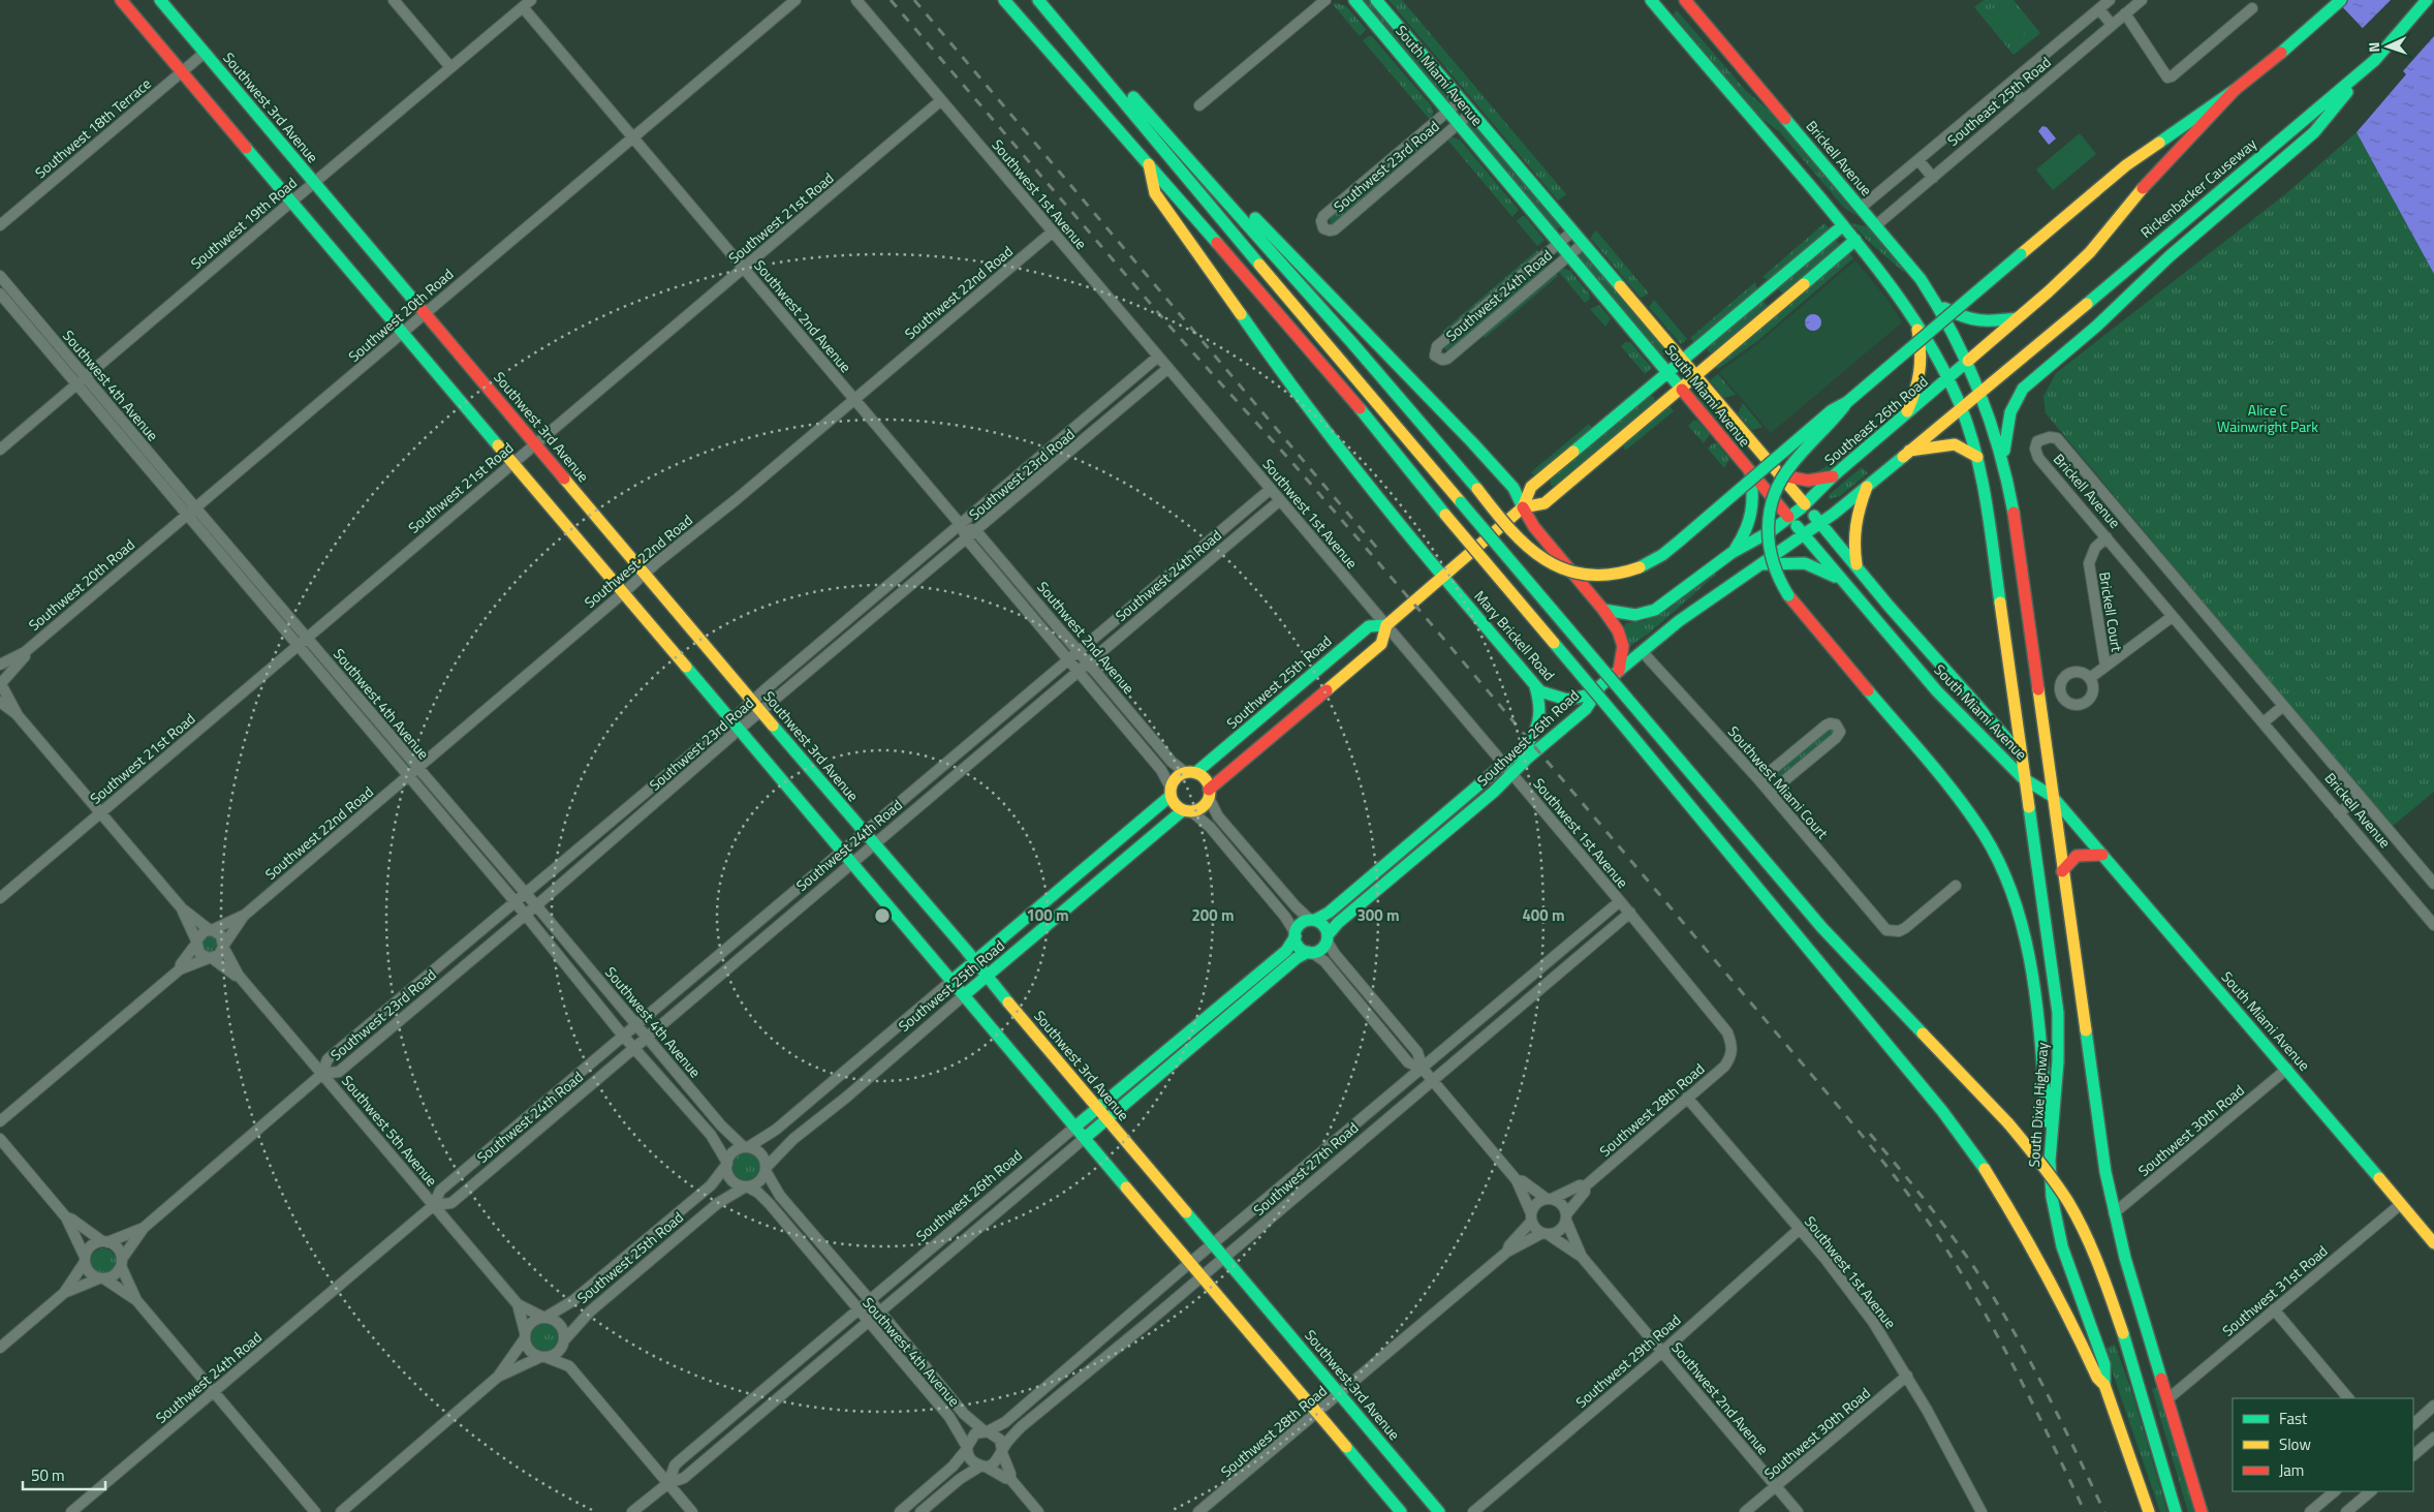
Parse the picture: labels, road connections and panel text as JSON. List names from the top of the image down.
{
  "streets": {
    "main road": [
      "South Miami Avenue",
      "Southwest 3rd Avenue",
      "Brickell Avenue",
      "Rickenbacker Causeway",
      "Southeast 26th Road",
      "Mary Brickell Road",
      "Southwest 25th Road",
      "Southwest 26th Road",
      "South Dixie Highway"
    ],
    "street": [
      "Southeast 25th Road",
      "Southwest 18th Terrace",
      "Southwest 23rd Road",
      "Southwest 1st Avenue",
      "Southwest 21st Road",
      "Southwest 19th Road",
      "Southwest 22nd Road",
      "Southwest 24th Road",
      "Southwest 20th Road",
      "Southwest 2nd Avenue",
      "Southwest 4th Avenue",
      "Brickell Court",
      "Southwest Miami Court",
      "Southwest 28th Road",
      "Southwest 5th Avenue",
      "Southwest 30th Road",
      "Southwest 27th Road",
      "Southwest 31st Road",
      "Southwest 29th Road"
    ]
  },
  "crossings": [
    ["South Miami Avenue", "Brickell Avenue"],
    ["South Miami Avenue", "Southwest 23rd Road"],
    ["South Miami Avenue", "Southwest 24th Road"],
    ["South Miami Avenue", "Southeast 26th Road"],
    ["South Miami Avenue", "Southwest 25th Road"],
    ["South Miami Avenue", "Southwest 26th Road"],
    ["South Miami Avenue", "South Dixie Highway"],
    ["South Miami Avenue", "Southwest 30th Road"],
    ["South Miami Avenue", "Southwest 31st Road"],
    ["Southeast 25th Road", "Brickell Avenue"],
    ["Southwest 3rd Avenue", "Southwest 18th Terrace"],
    ["Southwest 3rd Avenue", "Southwest 23rd Road"],
    ["Southwest 3rd Avenue", "Southwest 21st Road"],
    ["Southwest 3rd Avenue", "Southwest 19th Road"],
    ["Southwest 3rd Avenue", "Southwest 22nd Road"],
    ["Southwest 3rd Avenue", "Southwest 24th Road"],
    ["Southwest 3rd Avenue", "Southwest 20th Road"],
    ["Southwest 3rd Avenue", "Southwest 25th Road"],
    ["Southwest 3rd Avenue", "Southwest 26th Road"],
    ["Southwest 3rd Avenue", "Southwest 28th Road"],
    ["Southwest 3rd Avenue", "Southwest 27th Road"],
    ["Brickell Avenue", "Rickenbacker Causeway"],
    ["Brickell Avenue", "Southeast 26th Road"],
    ["Brickell Avenue", "Brickell Court"],
    ["Southwest 23rd Road", "Southwest 1st Avenue"],
    ["Southwest 23rd Road", "Southwest 2nd Avenue"],
    ["Southwest 23rd Road", "Southwest 4th Avenue"],
    ["Southwest 23rd Road", "Southwest 5th Avenue"],
    ["Southwest 1st Avenue", "Southwest 21st Road"],
    ["Southwest 1st Avenue", "Southwest 22nd Road"],
    ["Southwest 1st Avenue", "Southwest 24th Road"],
    ["Southwest 1st Avenue", "Southwest 25th Road"],
    ["Southwest 1st Avenue", "Southwest 26th Road"],
    ["Southwest 1st Avenue", "Southwest 28th Road"],
    ["Southwest 1st Avenue", "Southwest 30th Road"],
    ["Southwest 1st Avenue", "Southwest 27th Road"],
    ["Southwest 1st Avenue", "Southwest 29th Road"],
    ["Southwest 21st Road", "Southwest 2nd Avenue"],
    ["Southwest 21st Road", "Southwest 4th Avenue"],
    ["Southwest 19th Road", "Southwest 2nd Avenue"],
    ["Southwest 19th Road", "Southwest 4th Avenue"],
    ["Southwest 22nd Road", "Southwest 2nd Avenue"],
    ["Southwest 22nd Road", "Southwest 4th Avenue"],
    ["Southwest 22nd Road", "Southwest 5th Avenue"],
    ["Southwest 24th Road", "Southwest 2nd Avenue"],
    ["Southwest 24th Road", "Southwest 4th Avenue"],
    ["Southwest 24th Road", "Southwest 5th Avenue"],
    ["Southwest 20th Road", "Southwest 2nd Avenue"],
    ["Southwest 20th Road", "Southwest 4th Avenue"],
    ["Southwest 2nd Avenue", "Southwest 25th Road"],
    ["Southwest 2nd Avenue", "Southwest 28th Road"],
    ["Southwest 2nd Avenue", "Southwest 30th Road"],
    ["Southwest 2nd Avenue", "Southwest 29th Road"],
    ["Southwest 4th Avenue", "Southwest 25th Road"],
    ["Southwest 4th Avenue", "Southwest 26th Road"],
    ["Southwest 4th Avenue", "Southwest 27th Road"],
    ["Mary Brickell Road", "Southwest 25th Road"],
    ["Mary Brickell Road", "Southwest 26th Road"],
    ["Southwest 25th Road", "Southwest 5th Avenue"],
    ["Southwest 26th Road", "Southwest Miami Court"]
  ],
  "parks": ["Alice C Wainwright Park"],
  "legend": ["Fast", "Slow", "Jam"],
  "scale_bar": "50 m",
  "north": "left",
  "rings": [
    "100 m",
    "200 m",
    "300 m",
    "400 m"
  ]
}
